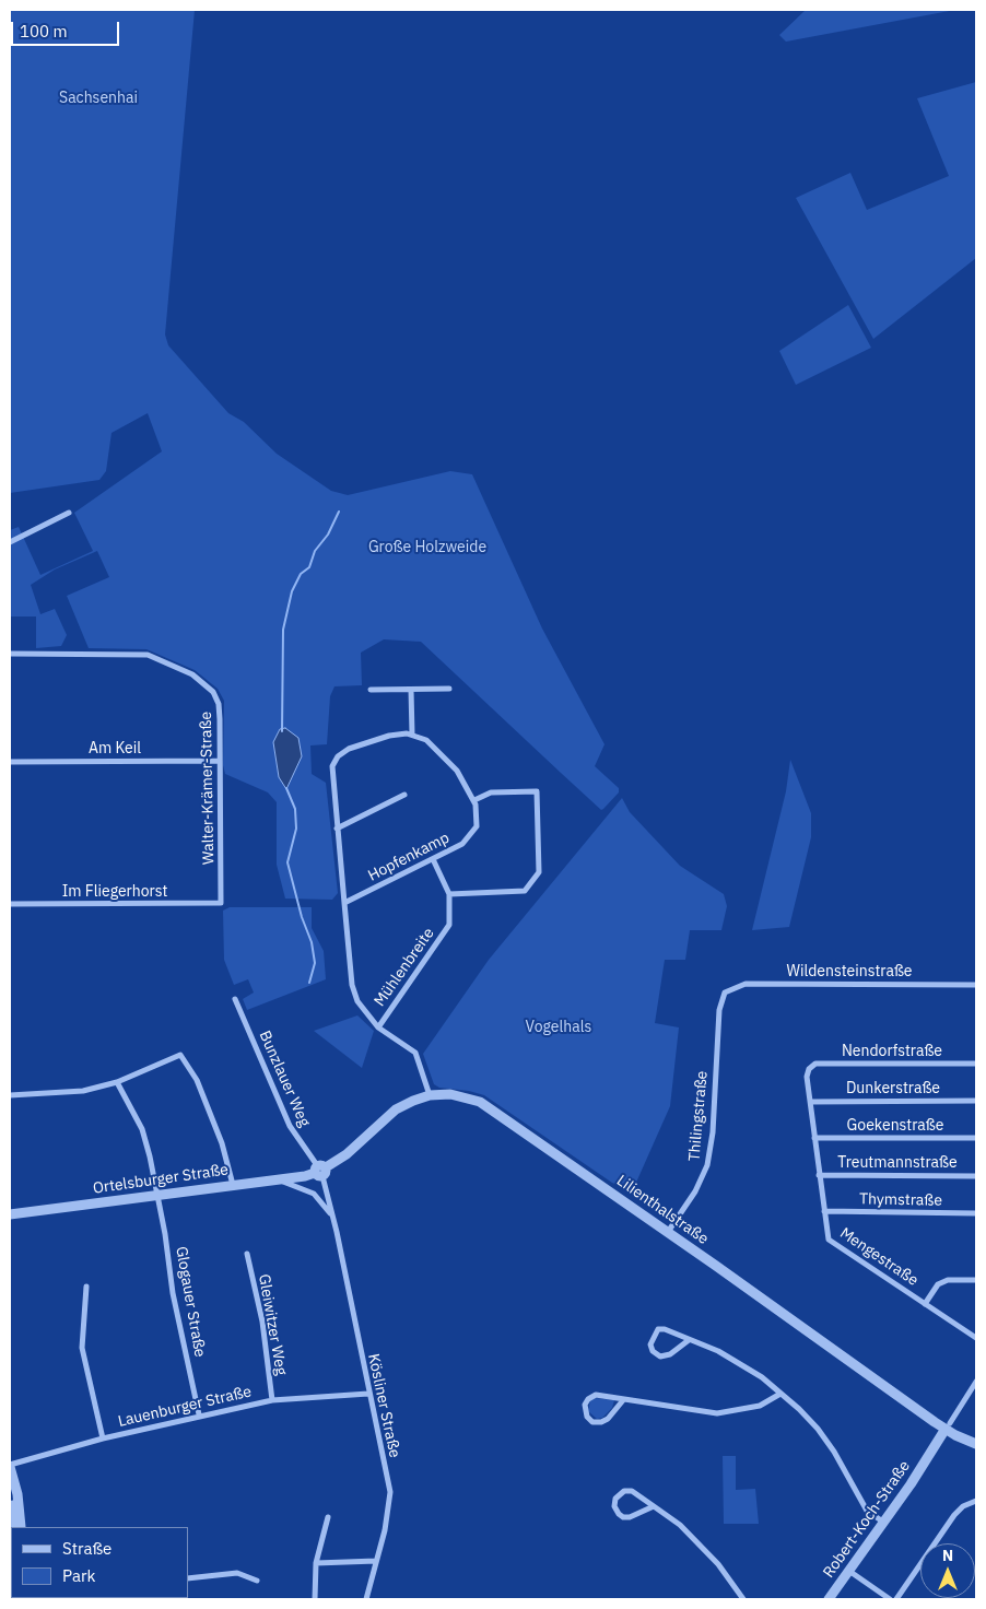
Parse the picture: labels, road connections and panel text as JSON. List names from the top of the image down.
{
  "streets": {
    "street": [
      "Am Keil",
      "Walter-Krämer-Straße",
      "Hopfenkamp",
      "Im Fliegerhorst",
      "Mühlenbreite",
      "Wildensteinstraße",
      "Nendorfstraße",
      "Bunzlauer Weg",
      "Dunkerstraße",
      "Thilingstraße",
      "Goekenstraße",
      "Treutmannstraße",
      "Ortelsburger Straße",
      "Thymstraße",
      "Lilienthalstraße",
      "Mengestraße",
      "Glogauer Straße",
      "Gleiwitzer Weg",
      "Kösliner Straße",
      "Lauenburger Straße",
      "Robert-Koch-Straße"
    ]
  },
  "crossings": [
    ["Am Keil", "Walter-Krämer-Straße"],
    ["Walter-Krämer-Straße", "Im Fliegerhorst"],
    ["Hopfenkamp", "Mühlenbreite"],
    ["Wildensteinstraße", "Thilingstraße"],
    ["Nendorfstraße", "Mengestraße"],
    ["Bunzlauer Weg", "Ortelsburger Straße"],
    ["Bunzlauer Weg", "Lilienthalstraße"],
    ["Bunzlauer Weg", "Kösliner Straße"],
    ["Dunkerstraße", "Mengestraße"],
    ["Thilingstraße", "Lilienthalstraße"],
    ["Goekenstraße", "Mengestraße"],
    ["Treutmannstraße", "Mengestraße"],
    ["Ortelsburger Straße", "Lilienthalstraße"],
    ["Ortelsburger Straße", "Glogauer Straße"],
    ["Ortelsburger Straße", "Kösliner Straße"],
    ["Thymstraße", "Mengestraße"],
    ["Lilienthalstraße", "Kösliner Straße"],
    ["Lilienthalstraße", "Robert-Koch-Straße"],
    ["Glogauer Straße", "Lauenburger Straße"],
    ["Gleiwitzer Weg", "Lauenburger Straße"],
    ["Kösliner Straße", "Lauenburger Straße"]
  ],
  "parks": ["Sachsenhai", "Große Holzweide", "Vogelhals"],
  "legend": ["Straße", "Park"],
  "scale_bar": "100 m",
  "north": "top"
}
